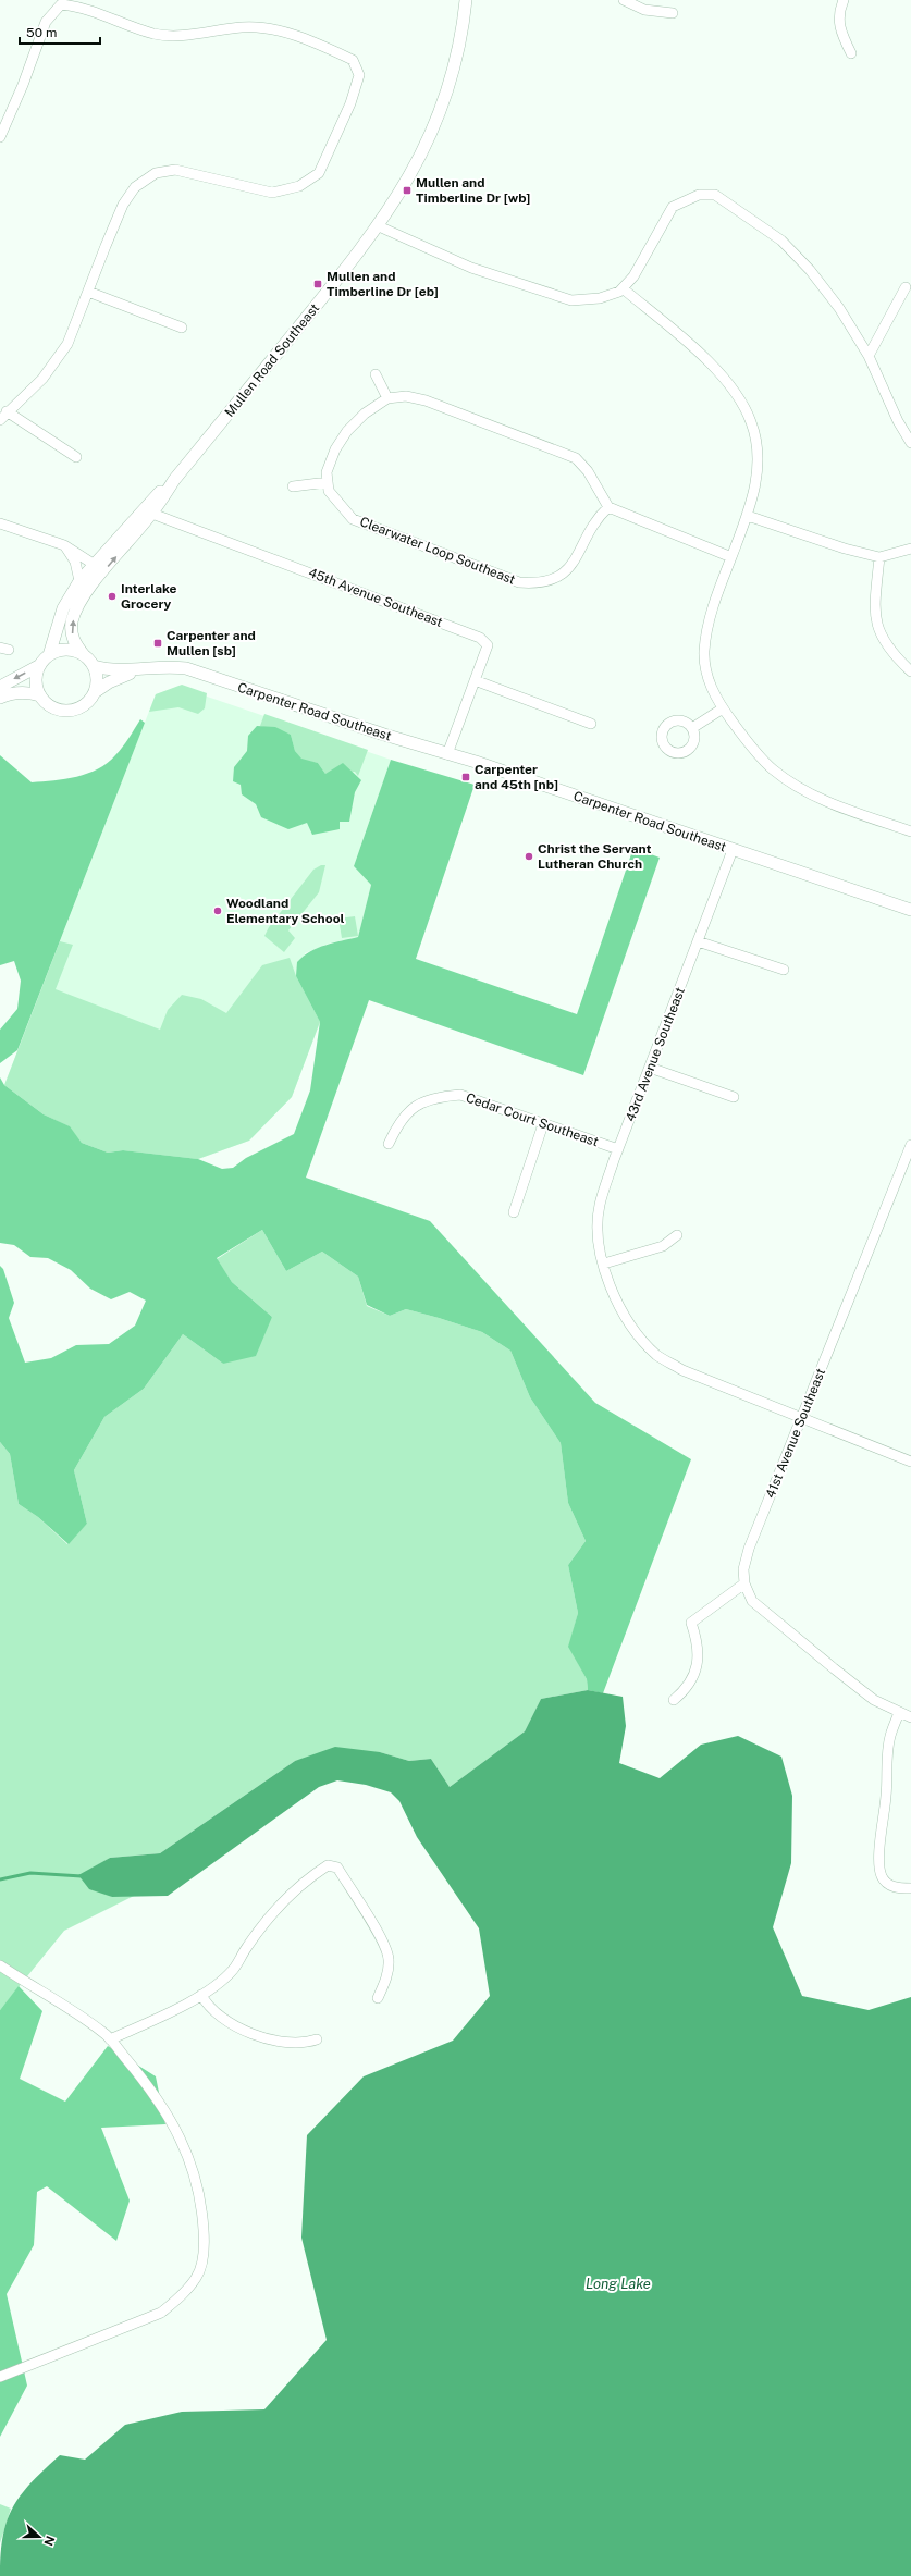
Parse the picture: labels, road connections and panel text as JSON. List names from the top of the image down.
{
  "streets": {
    "street": [
      "Mullen Road Southeast",
      "Clearwater Loop Southeast",
      "45th Avenue Southeast",
      "Carpenter Road Southeast",
      "43rd Avenue Southeast",
      "Cedar Court Southeast",
      "41st Avenue Southeast"
    ]
  },
  "crossings": [
    ["Mullen Road Southeast", "45th Avenue Southeast"],
    ["Mullen Road Southeast", "Carpenter Road Southeast"],
    ["45th Avenue Southeast", "Carpenter Road Southeast"],
    ["Carpenter Road Southeast", "43rd Avenue Southeast"],
    ["43rd Avenue Southeast", "Cedar Court Southeast"],
    ["43rd Avenue Southeast", "41st Avenue Southeast"]
  ],
  "water": ["Long Lake"],
  "places": {
    "transit": [
      "Mullen and Timberline Dr [wb]",
      "Mullen and Timberline Dr [eb]",
      "Carpenter and Mullen [sb]",
      "Carpenter and 45th [nb]"
    ],
    "other": ["Interlake Grocery", "Christ the Servant Lutheran Church", "Woodland Elementary School"]
  },
  "scale_bar": "50 m",
  "north": "right"
}
